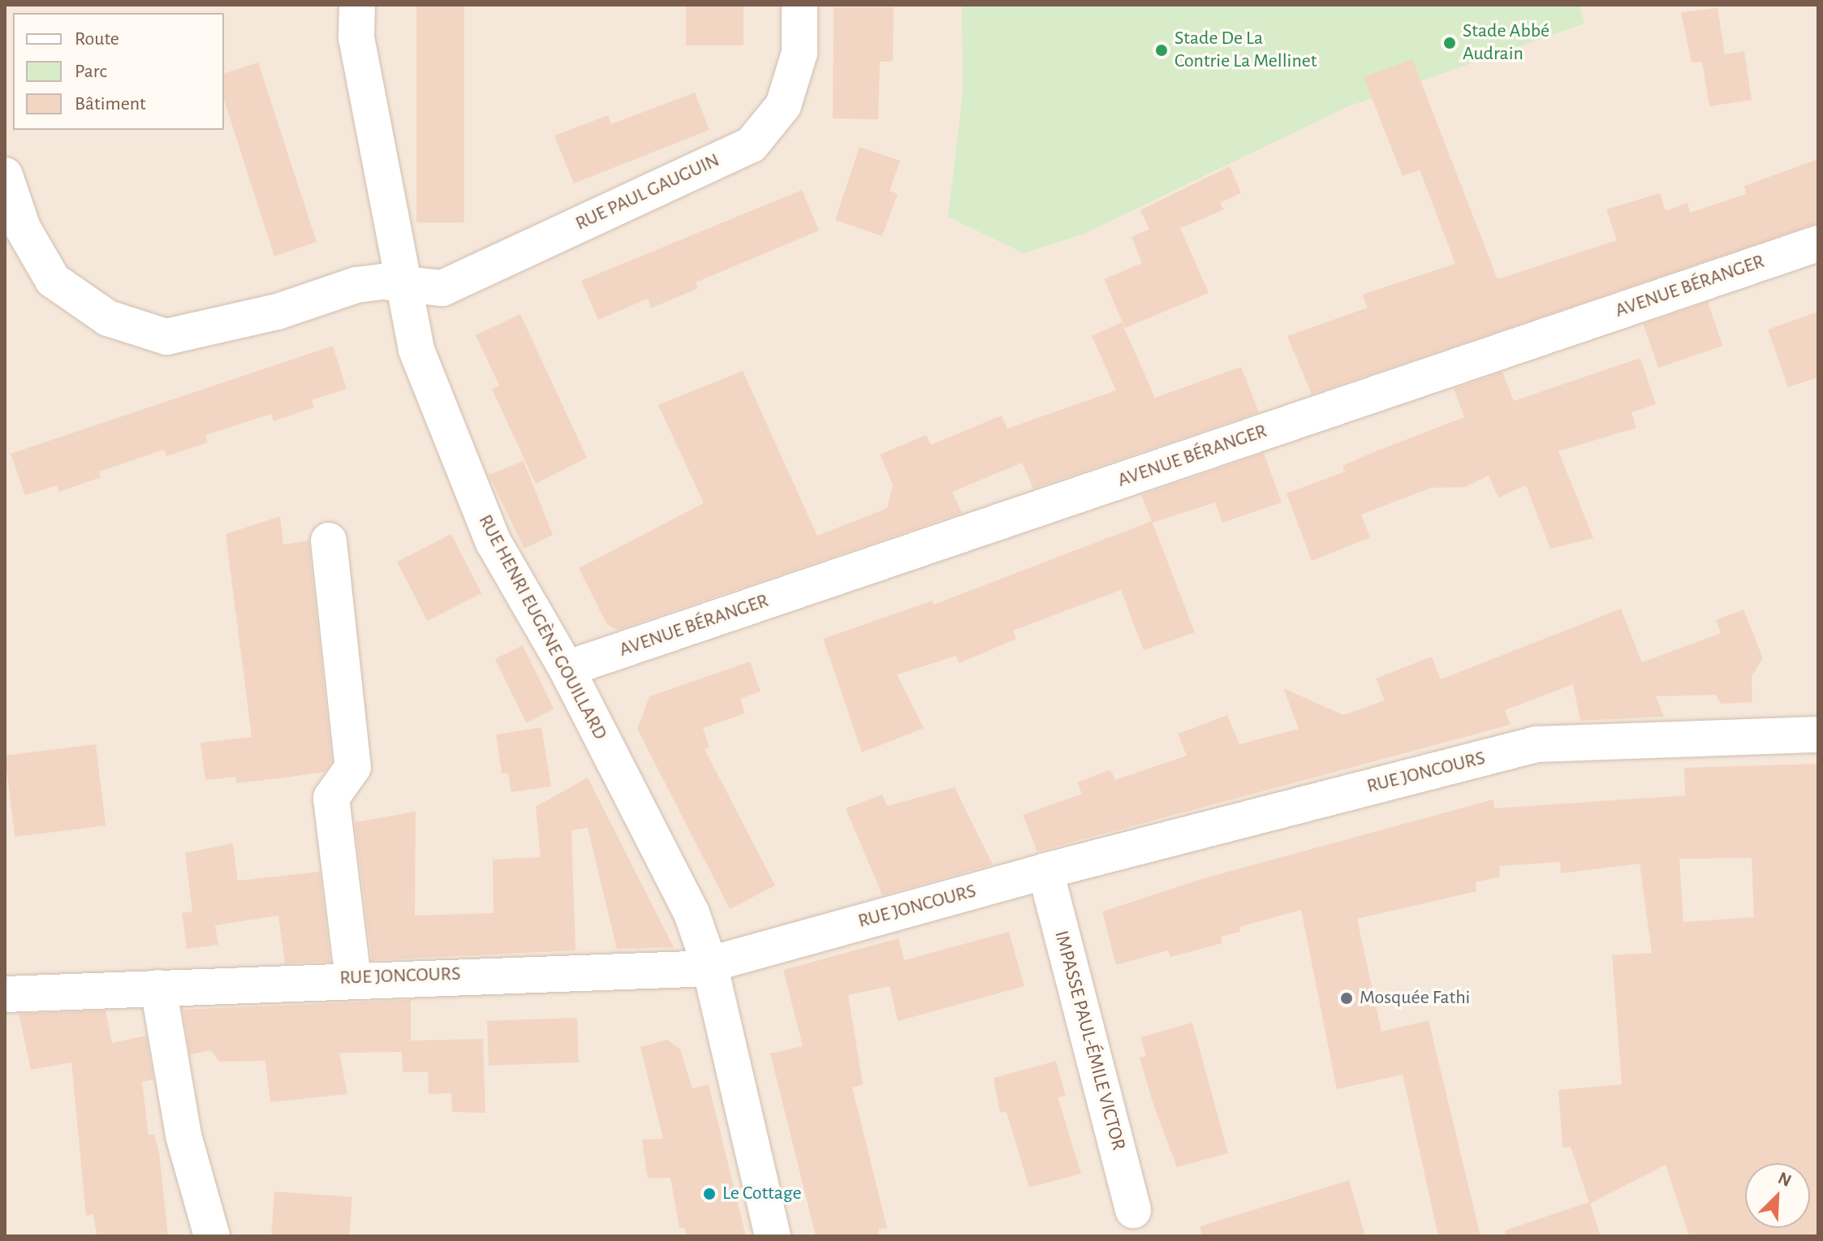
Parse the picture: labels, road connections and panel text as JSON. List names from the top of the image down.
{
  "streets": {
    "street": [
      "RUE PAUL GAUGUIN",
      "AVENUE BÉRANGER",
      "RUE HENRI EUGÈNE GOUILLARD",
      "RUE JONCOURS",
      "IMPASSE PAUL-ÉMILE VICTOR"
    ]
  },
  "crossings": [
    ["RUE PAUL GAUGUIN", "RUE HENRI EUGÈNE GOUILLARD"],
    ["AVENUE BÉRANGER", "RUE HENRI EUGÈNE GOUILLARD"],
    ["RUE HENRI EUGÈNE GOUILLARD", "RUE JONCOURS"],
    ["RUE JONCOURS", "IMPASSE PAUL-ÉMILE VICTOR"]
  ],
  "places": [
    "Stade Abbé Audrain",
    "Stade De La Contrie La Mellinet",
    "Mosquée Fathi",
    "Le Cottage"
  ],
  "legend": ["Route", "Parc", "Bâtiment"],
  "north": "top right"
}
